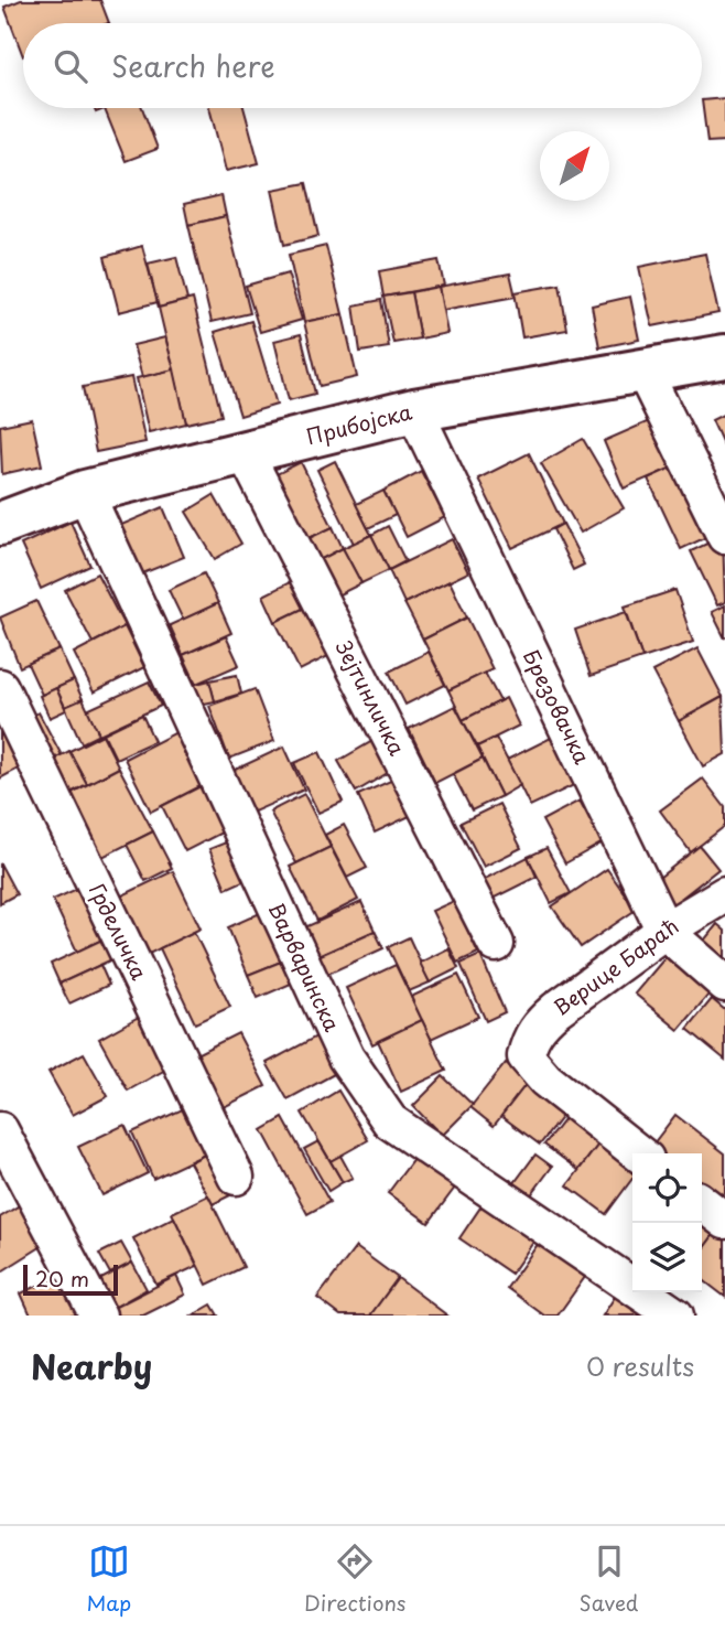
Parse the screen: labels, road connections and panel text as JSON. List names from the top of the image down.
{
  "streets": {
    "street": [
      "Прибојска",
      "Зејтинличка",
      "Брезовачка",
      "Грделичка",
      "Варваринска",
      "Верице Бараћ"
    ]
  },
  "crossings": [
    ["Прибојска", "Зејтинличка"],
    ["Прибојска", "Брезовачка"],
    ["Прибојска", "Варваринска"],
    ["Брезовачка", "Верице Бараћ"]
  ],
  "scale_bar": "20 m",
  "north": "top right",
  "page": {
    "search": "Search here",
    "scale": "20 m",
    "heading": ["Nearby", "0 results"],
    "nav": ["Map", "Directions", "Saved"]
  }
}
